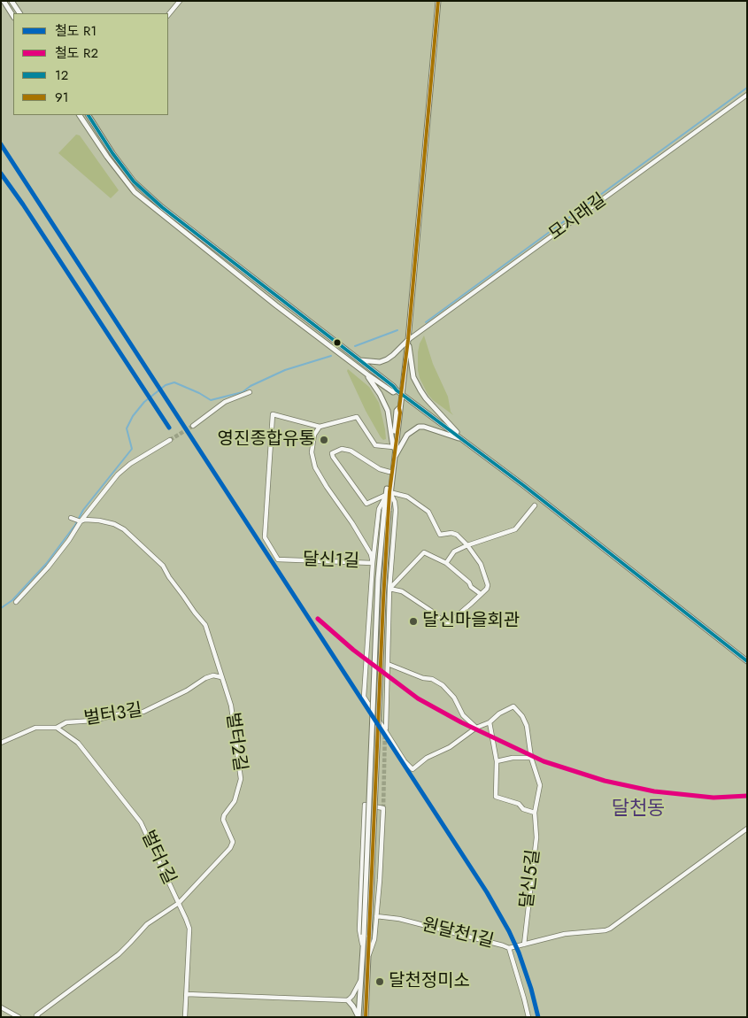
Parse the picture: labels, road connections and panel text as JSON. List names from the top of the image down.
{
  "streets": {
    "street": [
      "모시래길",
      "달신1길",
      "벌터3길",
      "벌터2길",
      "벌터1길",
      "달신5길",
      "원달천1길"
    ]
  },
  "crossings": [
    ["벌터3길", "벌터2길"],
    ["벌터3길", "벌터1길"],
    ["벌터2길", "벌터1길"]
  ],
  "districts": ["달천동"],
  "places": ["영진종합유통", "달신마을회관", "달천정미소"],
  "lines": [
    "transit line 91",
    "transit line 12",
    "rail line R1",
    "rail line R2"
  ],
  "legend": [
    "철도 R1",
    "철도 R2",
    "12",
    "91"
  ]
}
